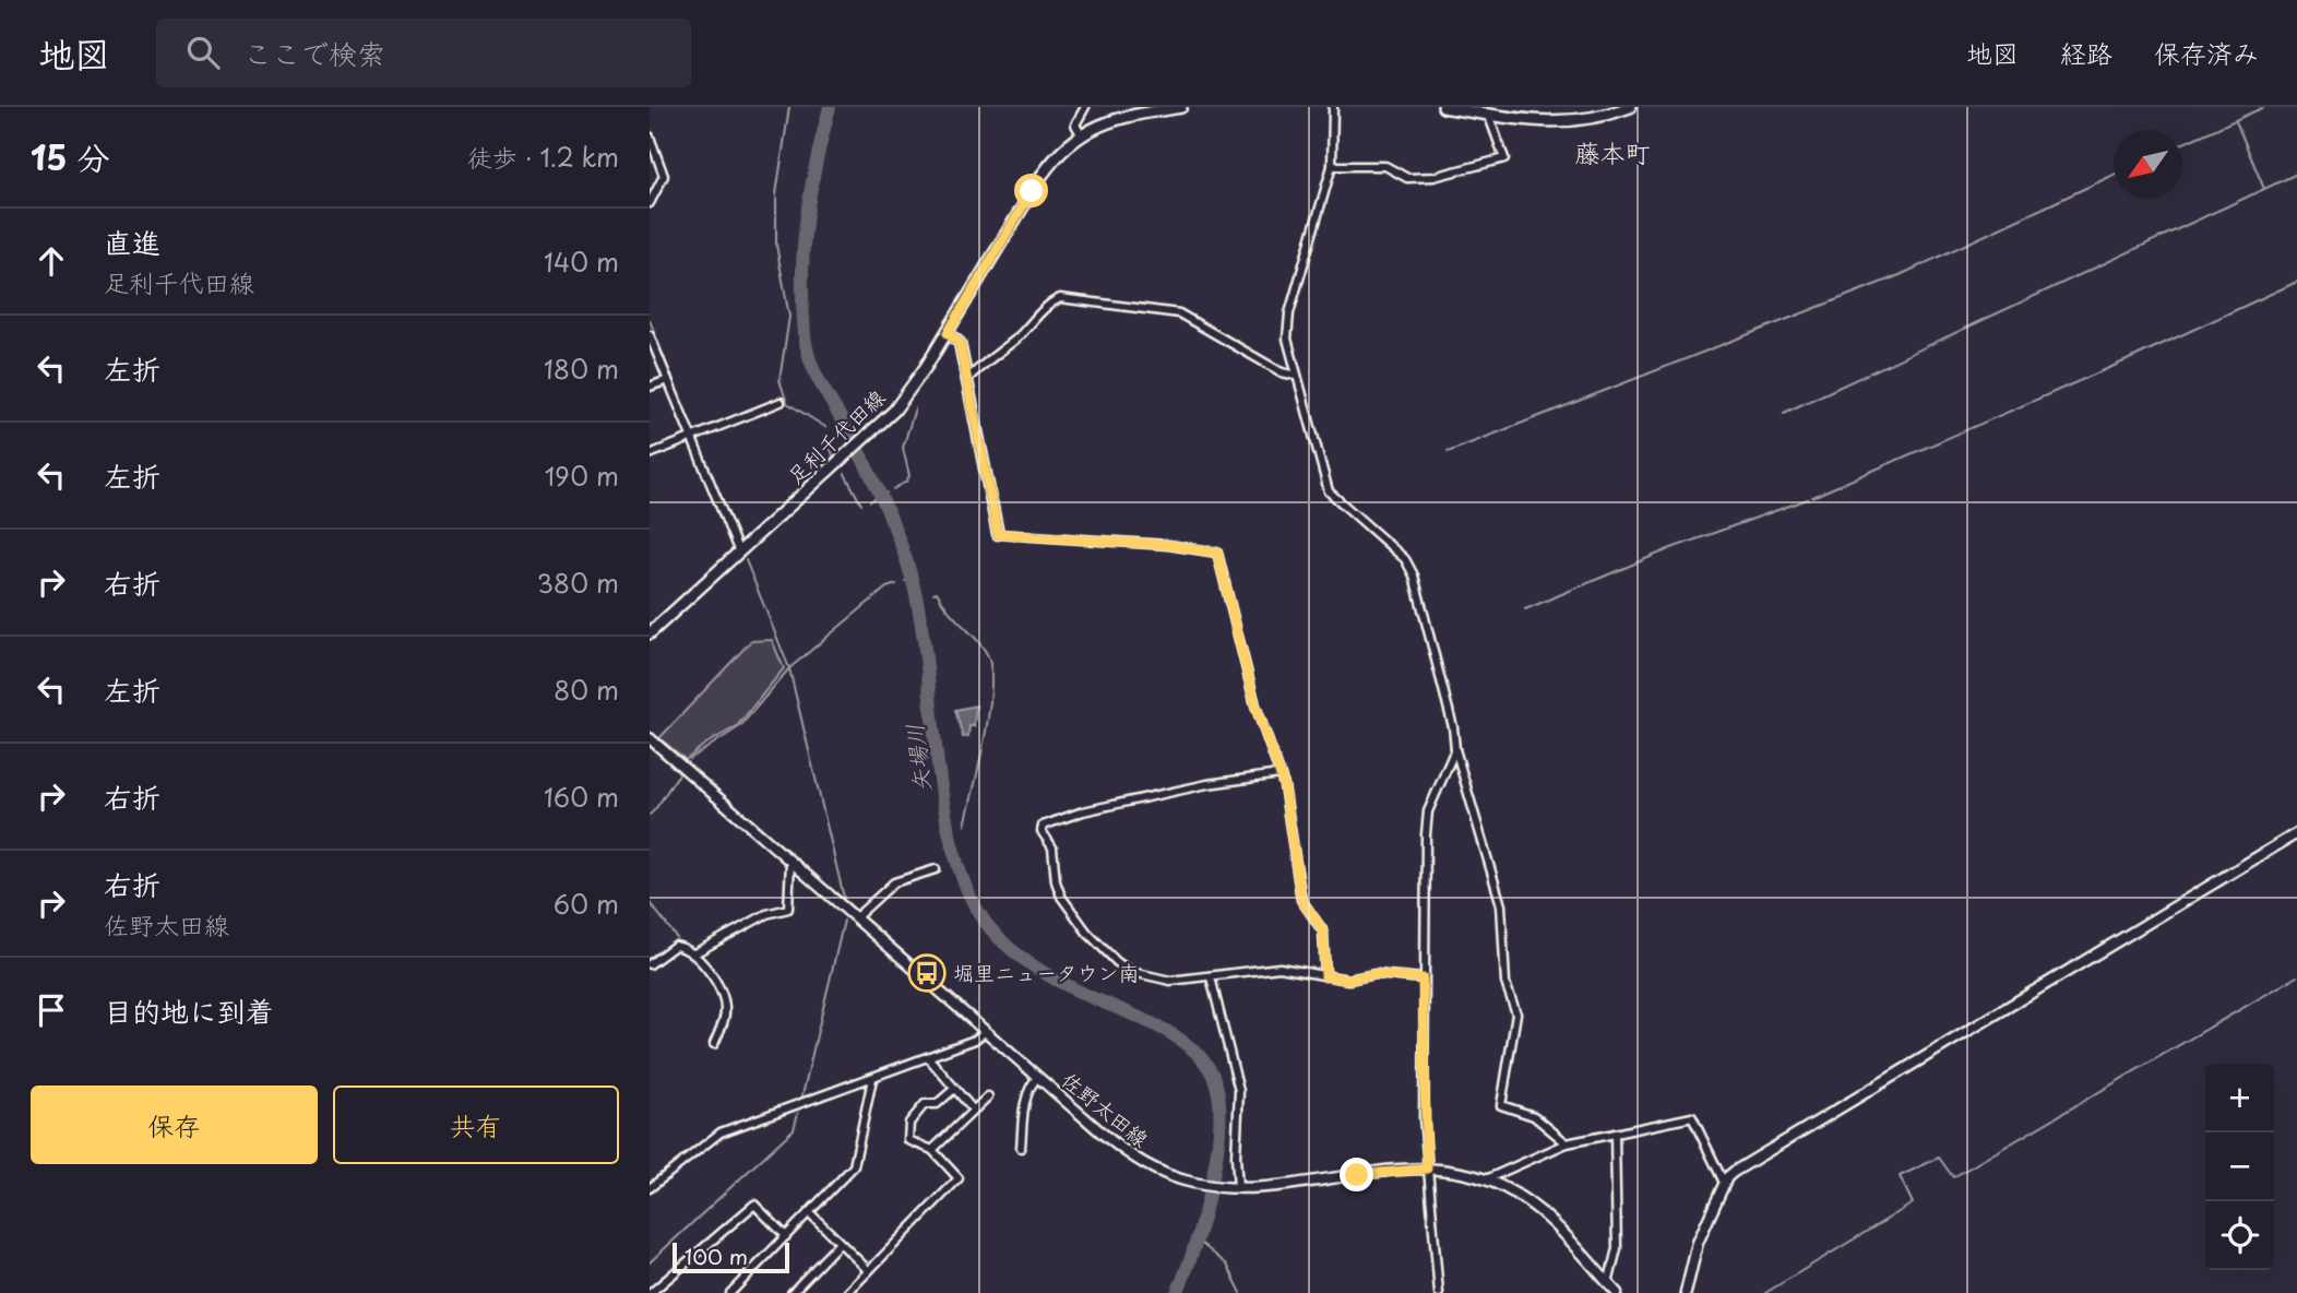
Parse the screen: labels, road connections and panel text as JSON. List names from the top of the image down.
{
  "streets": {
    "main road": ["足利千代田線", "佐野太田線"]
  },
  "districts": ["藤本町"],
  "water": ["矢場川"],
  "places": {
    "bus stop": ["堀里ニュータウン南"]
  },
  "scale_bar": "100 m",
  "north": "bottom left",
  "page": {
    "header": "地図",
    "search": "ここで検索",
    "nav": ["地図", "経路", "保存済み"],
    "heading": ["15 分", "徒歩 · 1.2 km"],
    "list": [
      ["直進", "足利千代田線", "140 m"],
      ["左折", "180 m"],
      ["左折", "190 m"],
      ["右折", "380 m"],
      ["左折", "80 m"],
      ["右折", "160 m"],
      ["右折", "佐野太田線", "60 m"],
      "目的地に到着"
    ],
    "buttons": ["保存", "共有"],
    "map_buttons": ["+", "−"],
    "scale": "100 m"
  }
}
